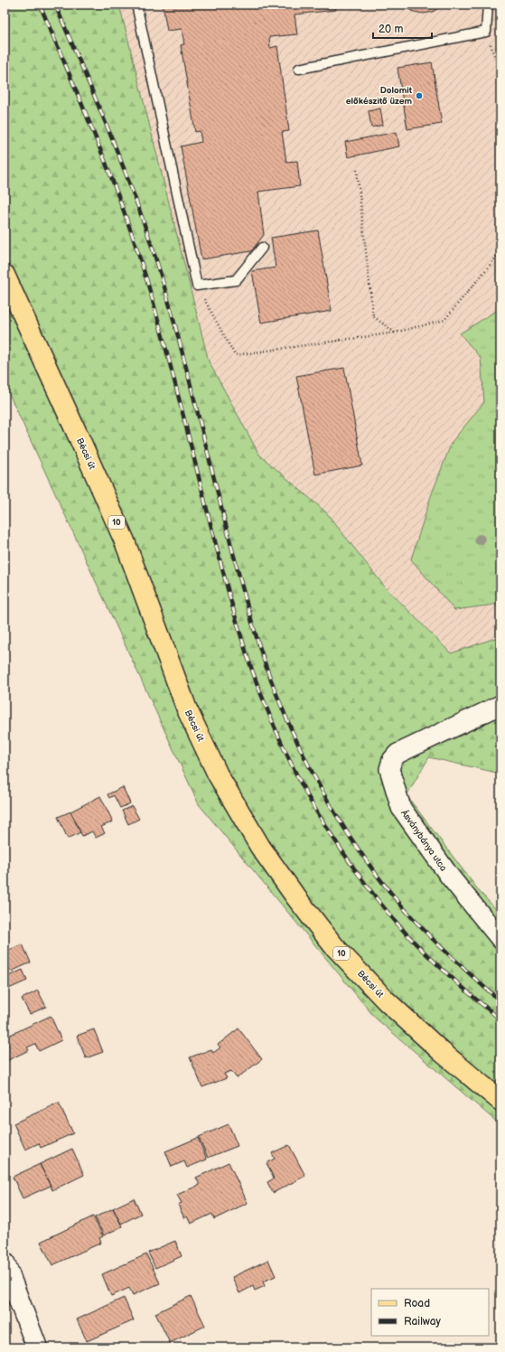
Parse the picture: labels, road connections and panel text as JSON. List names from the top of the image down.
{
  "streets": {
    "main road": ["Bécsi út", "10"],
    "street": ["Ásványbánya utca"]
  },
  "places": ["Dolomit előkészitő üzem"],
  "legend": ["Road", "Railway"],
  "scale_bar": "20 m"
}
